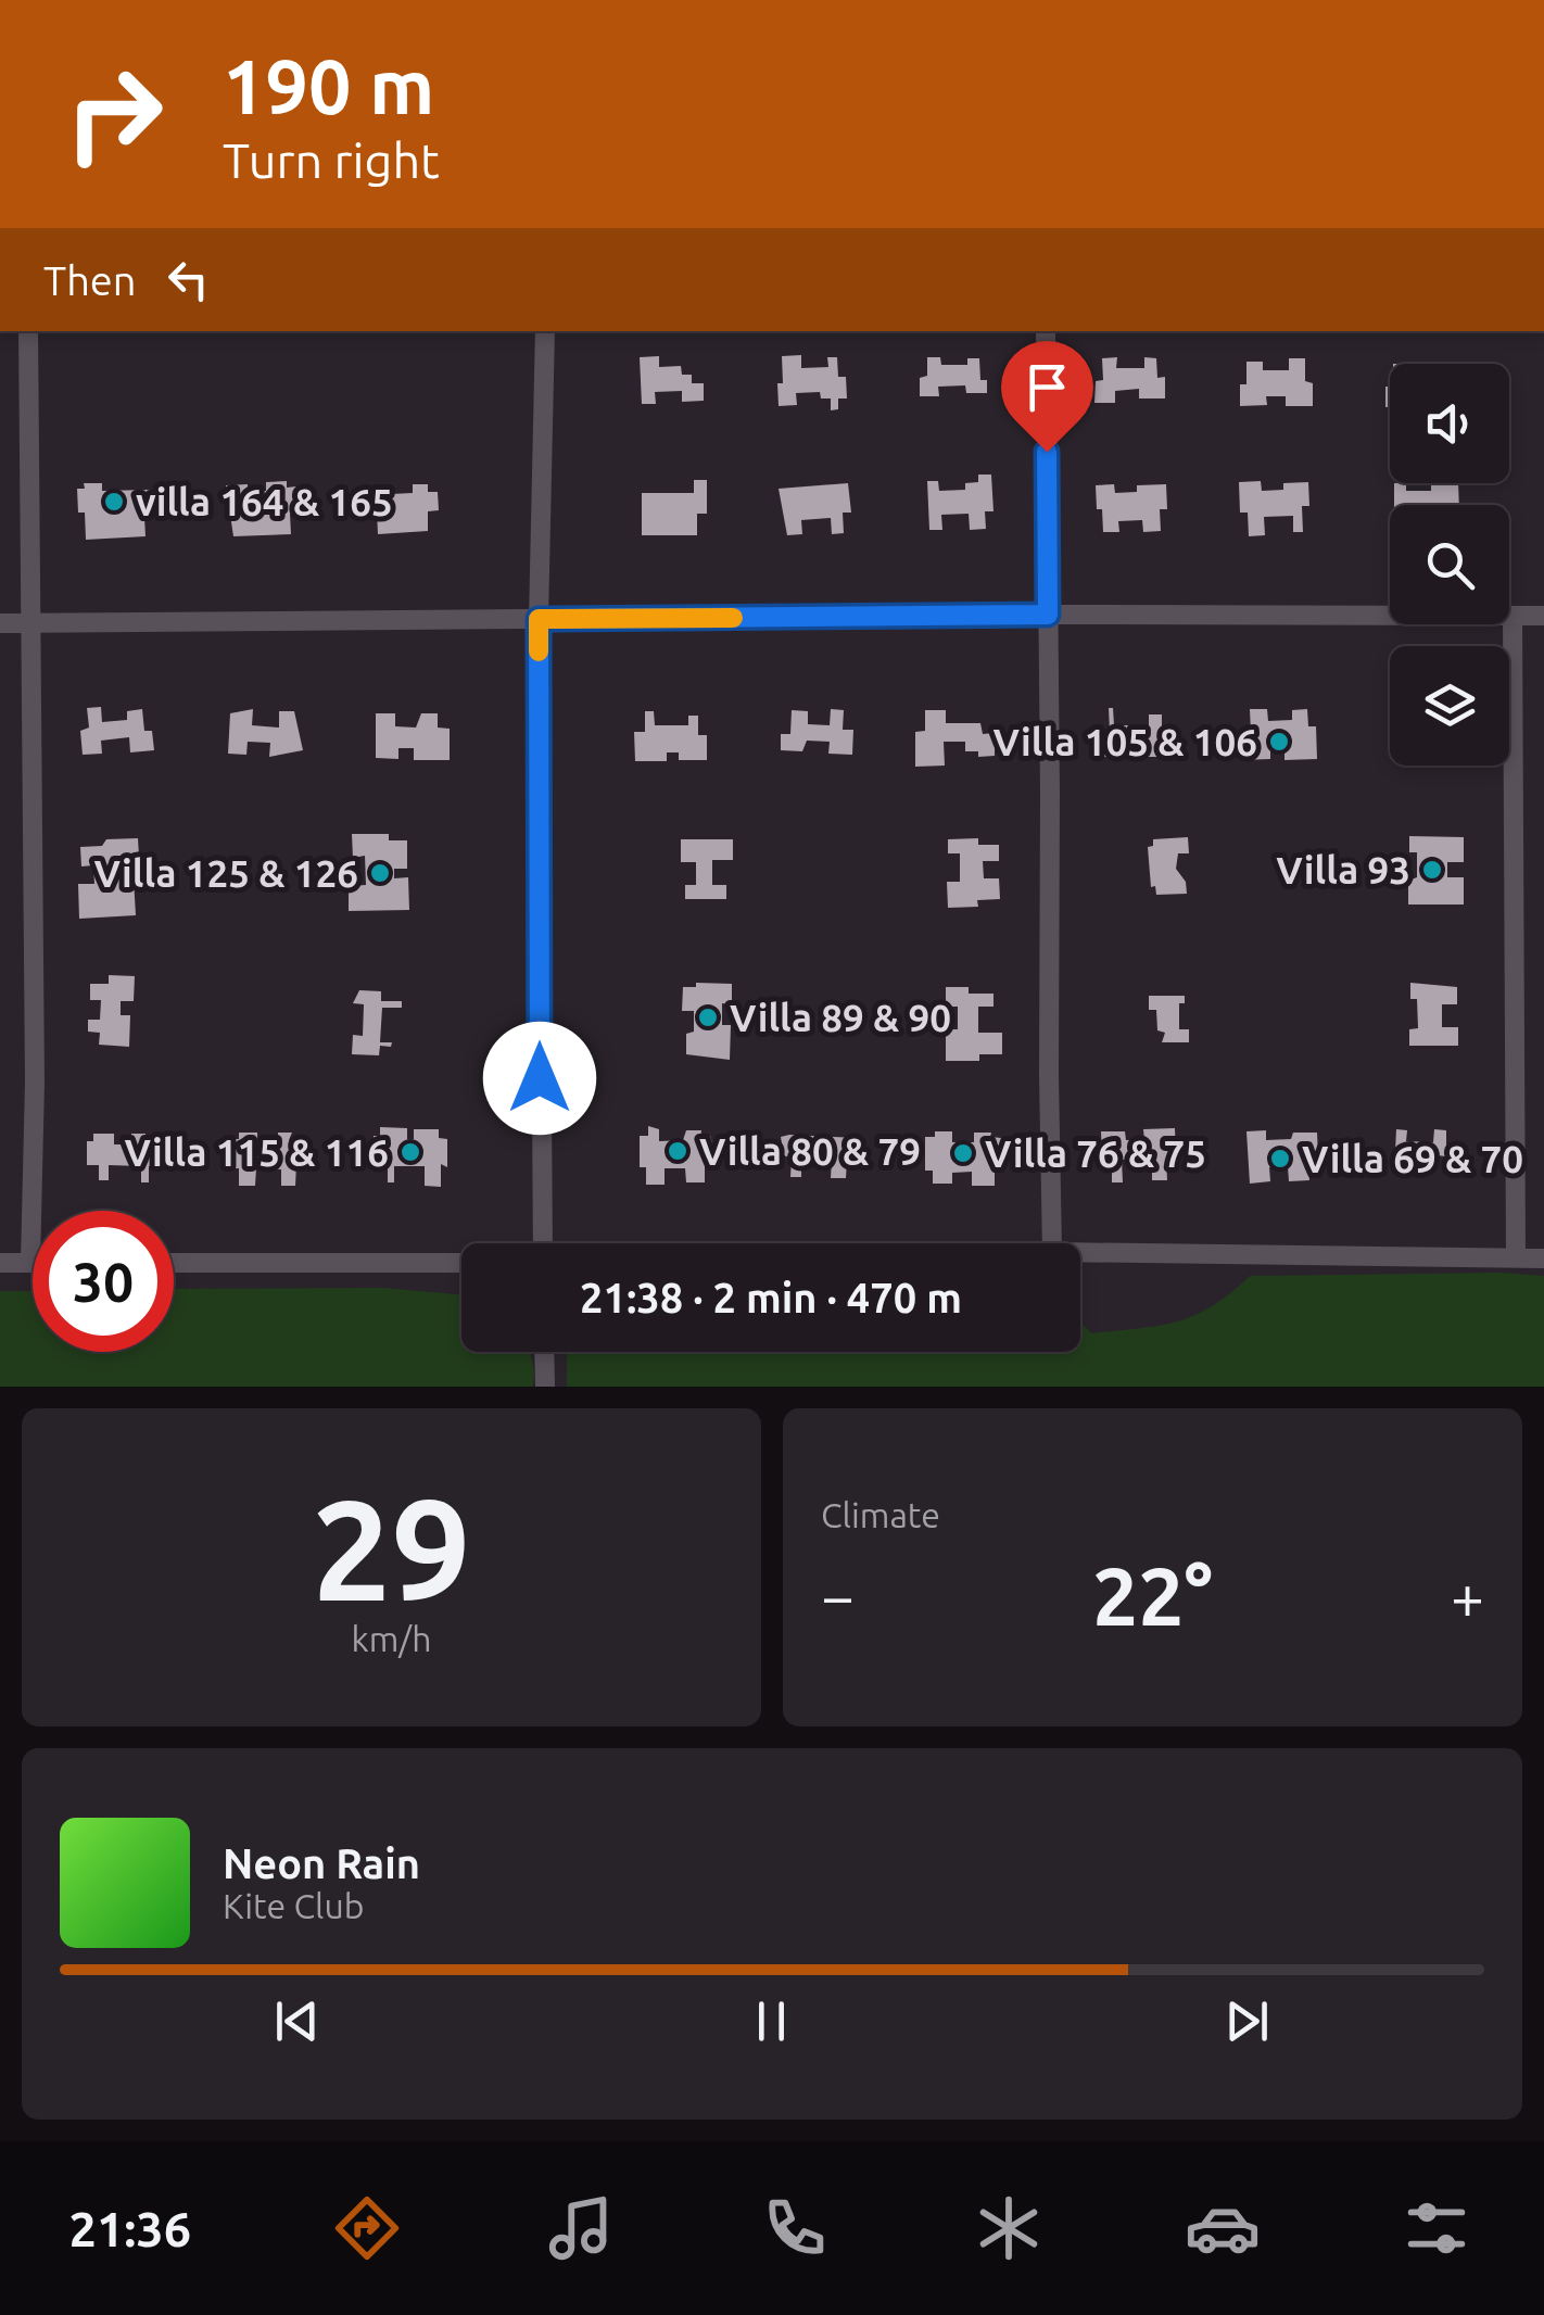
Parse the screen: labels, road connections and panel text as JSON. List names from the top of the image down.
{
  "places": [
    "villa 164 & 165",
    "Villa 105 & 106",
    "Villa 93",
    "Villa 125 & 126",
    "Villa 89 & 90",
    "Villa 80 & 79",
    "Villa 115 & 116",
    "Villa 76 & 75",
    "Villa 69 & 70"
  ],
  "page": {
    "turn": ["190 m", "Turn right"],
    "then": "Then",
    "limit": "30",
    "trip": "21:38 · 2 min · 470 m",
    "tile": [
      ["29", "km/h"],
      "Climate"
    ],
    "heat": ["−", "22°", "+"],
    "song": ["Neon Rain", "Kite Club"],
    "tabs": "21:36"
  }
}
